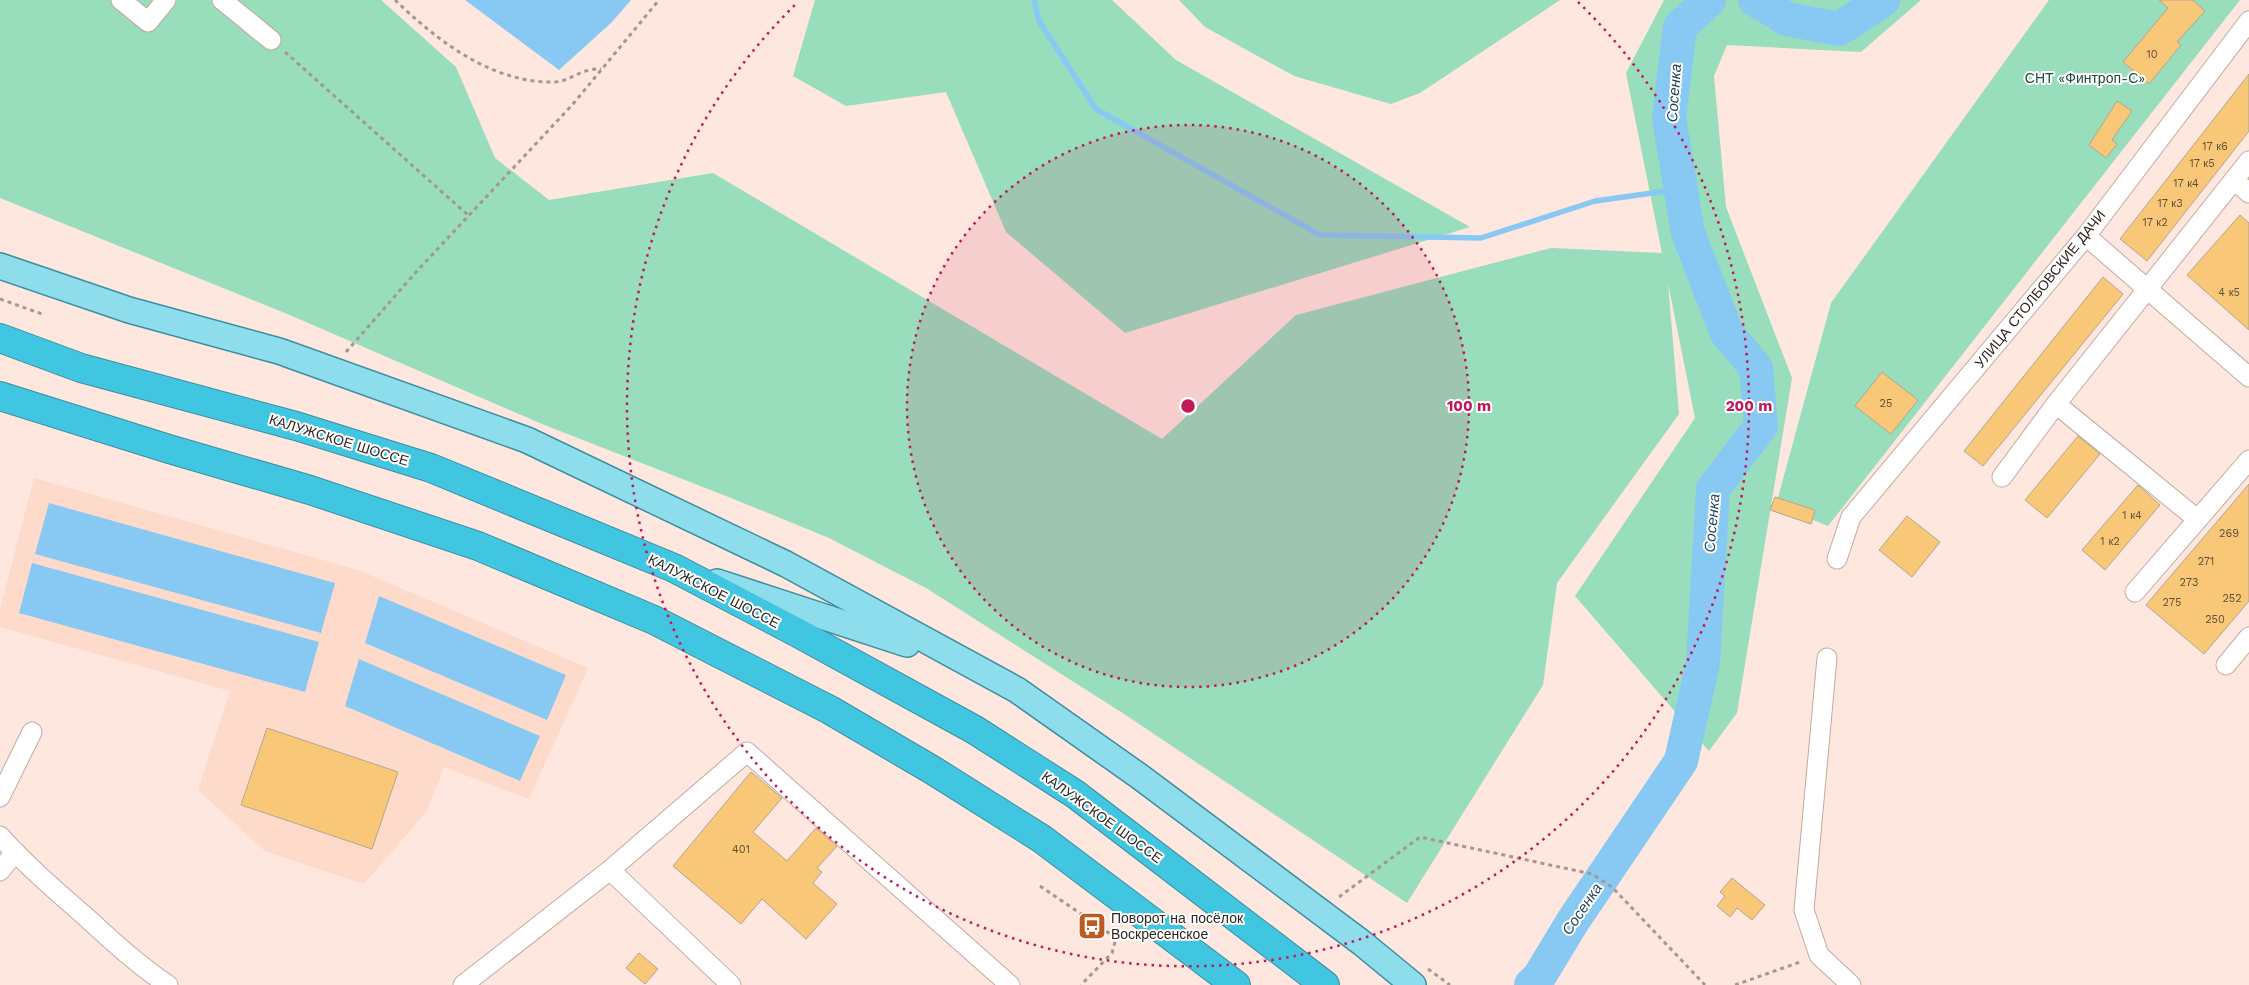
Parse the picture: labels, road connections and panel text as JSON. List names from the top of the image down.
{
  "streets": {
    "highway": ["КАЛУЖСКОЕ ШОССЕ"],
    "street": ["УЛИЦА СТОЛБОВСКИЕ ДАЧИ"]
  },
  "water": ["Сосенка"],
  "parks": ["СНТ «Финтроп-С»"],
  "places": {
    "bus stop": ["Поворот на посёлок Воскресенское"]
  },
  "house_numbers": [
    "10",
    "17 к6",
    "17 к5",
    "17 к4",
    "17 к3",
    "17 к2",
    "4 к5",
    "25",
    "1 к4",
    "269",
    "1 к2",
    "271",
    "273",
    "252",
    "275",
    "250",
    "401"
  ],
  "rings": ["100 m", "200 m"]
}
